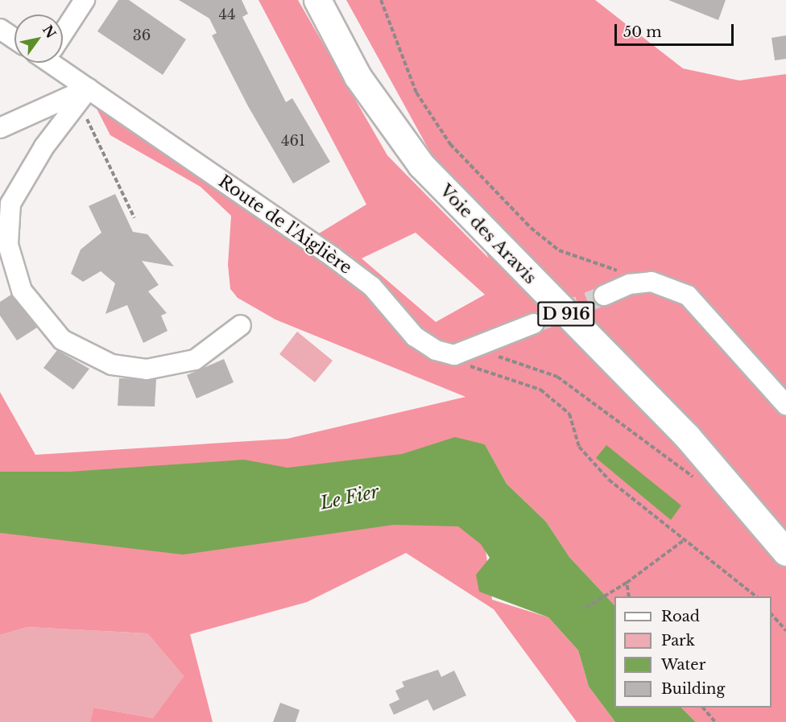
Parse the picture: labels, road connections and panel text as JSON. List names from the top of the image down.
{
  "streets": {
    "highway": ["Voie des Aravis", "D 916"],
    "street": ["Route de l'Aiglière"]
  },
  "water": ["Le Fier"],
  "house_numbers": ["44", "36", "461"],
  "legend": [
    "Road",
    "Park",
    "Water",
    "Building"
  ],
  "scale_bar": "50 m",
  "north": "top right"
}
